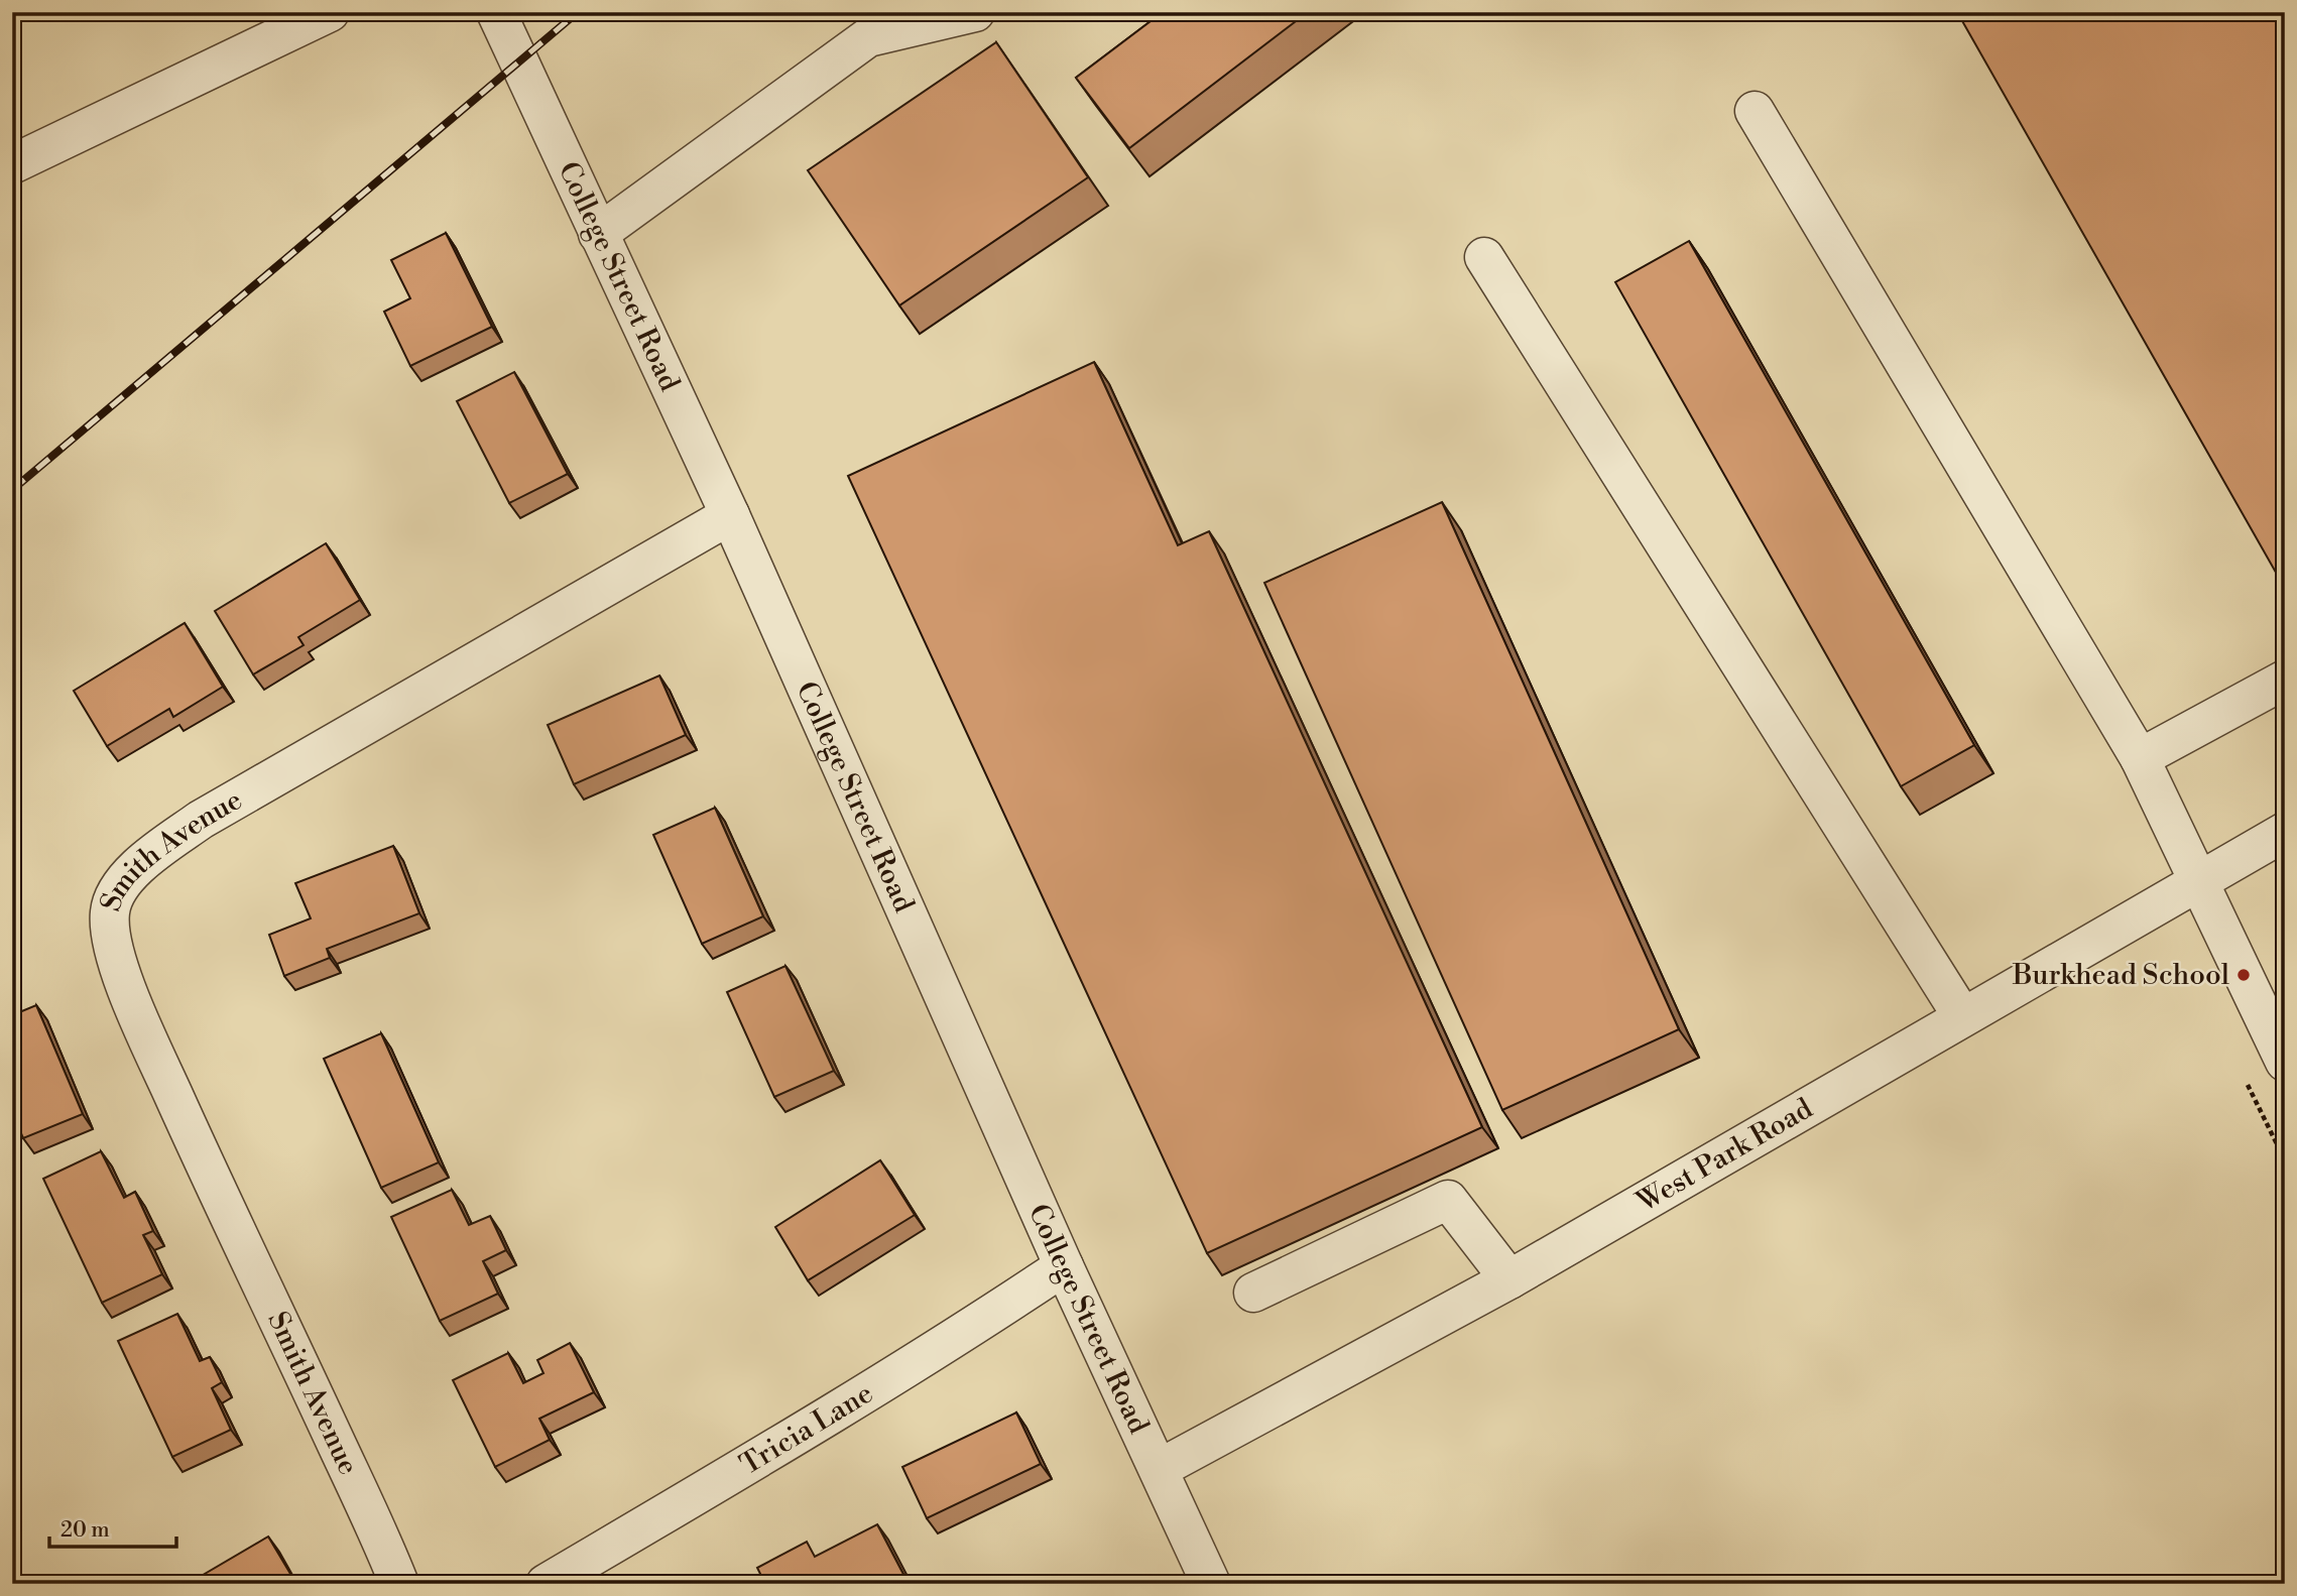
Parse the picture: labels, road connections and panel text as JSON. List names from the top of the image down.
{
  "streets": {
    "street": [
      "College Street Road",
      "Smith Avenue",
      "West Park Road",
      "Tricia Lane"
    ]
  },
  "crossings": [
    ["College Street Road", "Smith Avenue"],
    ["College Street Road", "West Park Road"],
    ["College Street Road", "Tricia Lane"]
  ],
  "places": ["Burkhead School"],
  "scale_bar": "20 m"
}
